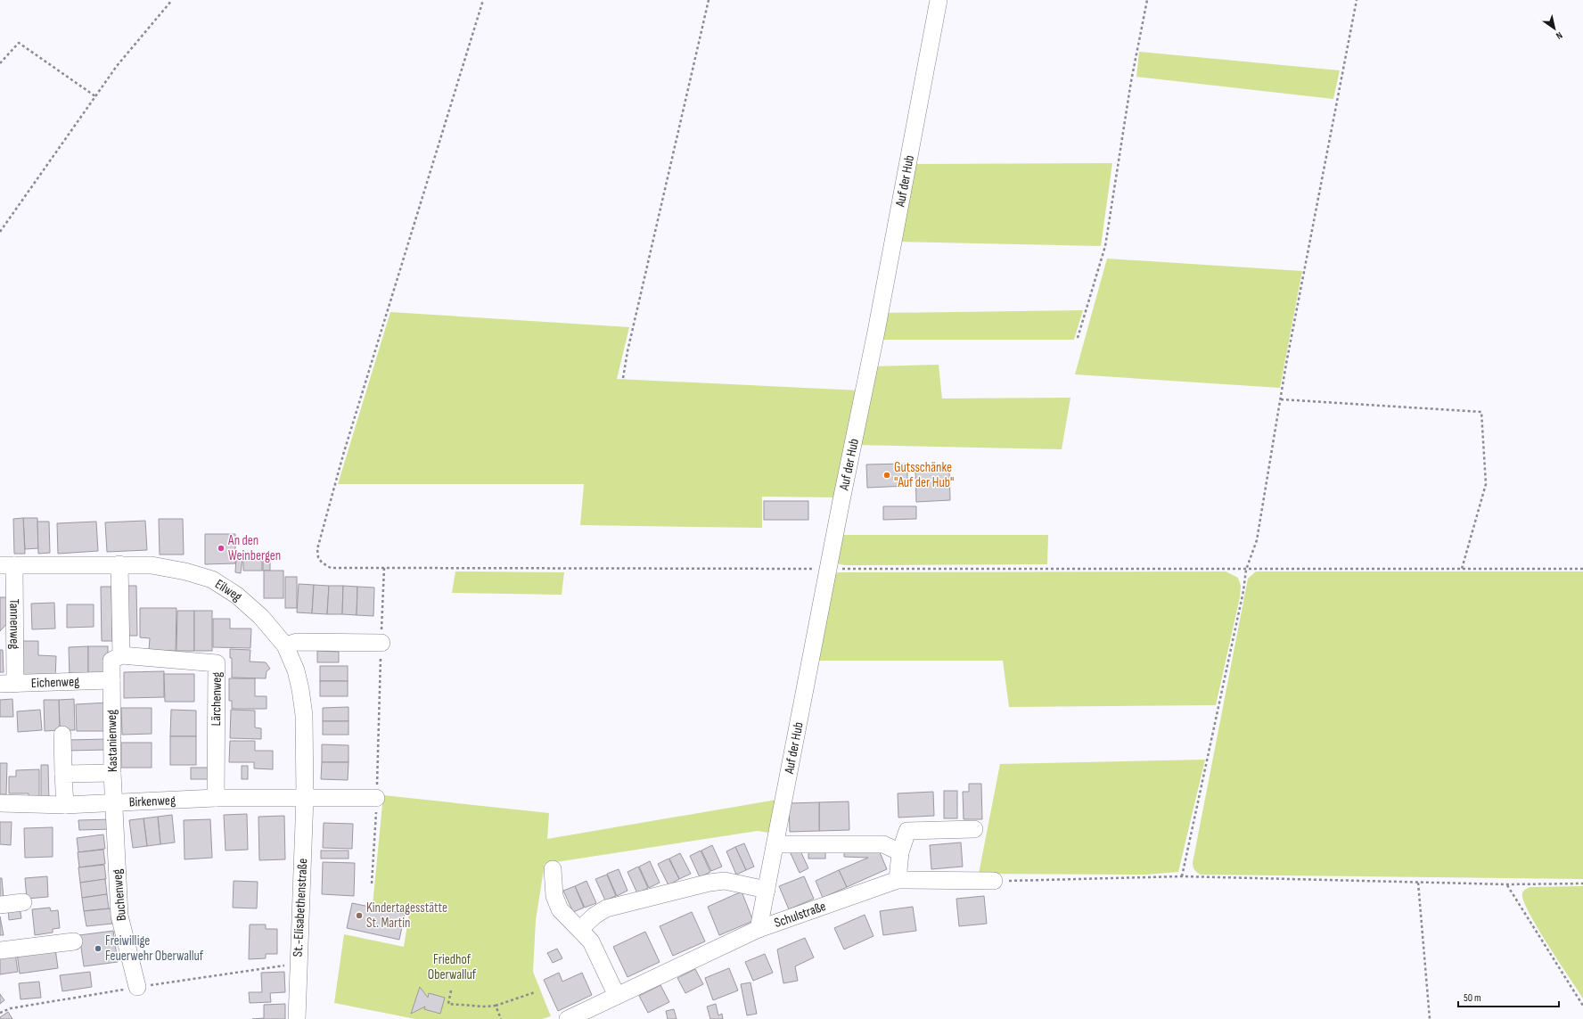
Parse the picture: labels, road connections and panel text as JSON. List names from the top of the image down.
{
  "streets": {
    "street": [
      "Auf der Hub",
      "Eilweg",
      "Tannenweg",
      "Eichenweg",
      "Lärchenweg",
      "Kastanienweg",
      "Birkenweg",
      "Buchenweg",
      "St.-Elisabethenstraße",
      "Schulstraße"
    ]
  },
  "crossings": [
    ["Auf der Hub", "Schulstraße"],
    ["Eilweg", "Tannenweg"],
    ["Eilweg", "Birkenweg"],
    ["Eilweg", "St.-Elisabethenstraße"],
    ["Tannenweg", "Eichenweg"],
    ["Eichenweg", "Kastanienweg"],
    ["Lärchenweg", "Birkenweg"],
    ["Kastanienweg", "Birkenweg"],
    ["Kastanienweg", "Buchenweg"],
    ["Birkenweg", "Buchenweg"],
    ["Birkenweg", "St.-Elisabethenstraße"]
  ],
  "parks": ["Friedhof Oberwalluf"],
  "places": [
    "Gutsschänke \"Auf der Hub\"",
    "An den Weinbergen",
    "Kindertagesstätte St. Martin",
    "Freiwillige Feuerwehr Oberwalluf"
  ],
  "scale_bar": "50 m",
  "north": "bottom right"
}
